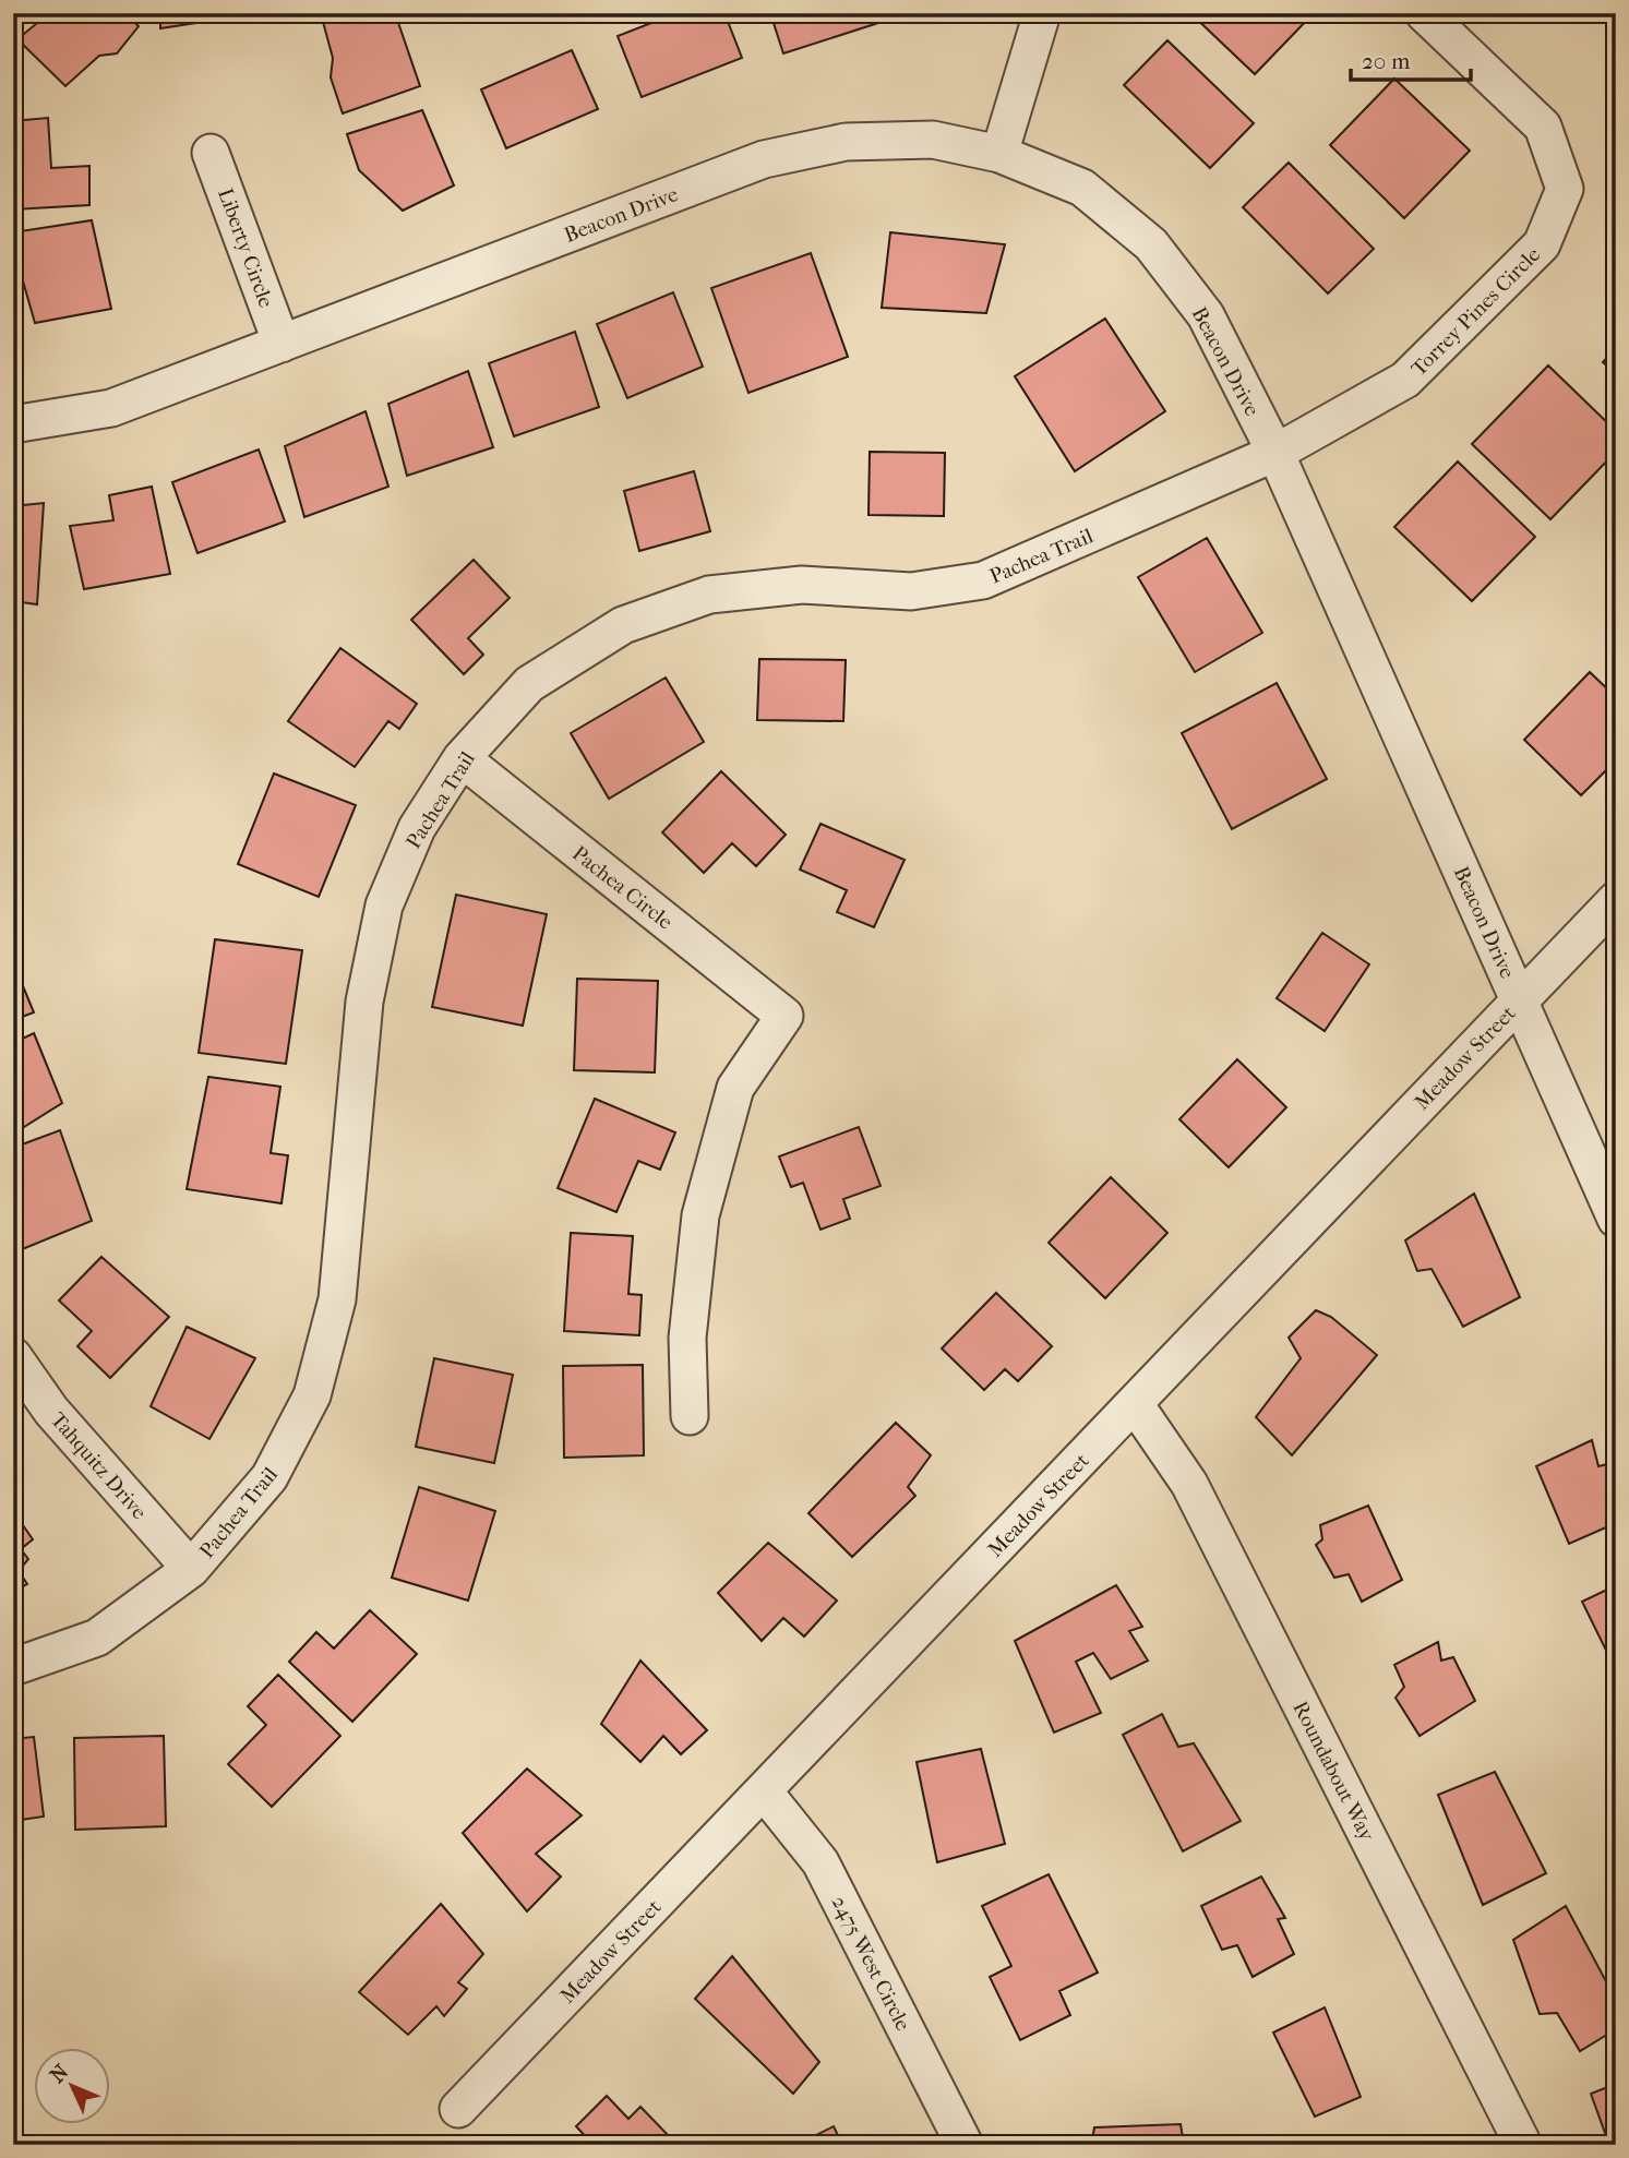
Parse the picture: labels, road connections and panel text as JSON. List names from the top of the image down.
{
  "streets": {
    "street": [
      "Beacon Drive",
      "Liberty Circle",
      "Torrey Pines Circle",
      "Pachea Trail",
      "Pachea Circle",
      "Meadow Street",
      "Tahquitz Drive",
      "Roundabout Way",
      "2475 West Circle"
    ]
  },
  "crossings": [
    ["Beacon Drive", "Liberty Circle"],
    ["Beacon Drive", "Torrey Pines Circle"],
    ["Beacon Drive", "Pachea Trail"],
    ["Beacon Drive", "Meadow Street"],
    ["Torrey Pines Circle", "Pachea Trail"],
    ["Pachea Trail", "Pachea Circle"],
    ["Pachea Trail", "Tahquitz Drive"],
    ["Meadow Street", "Roundabout Way"],
    ["Meadow Street", "2475 West Circle"]
  ],
  "scale_bar": "20 m",
  "north": "top left"
}
